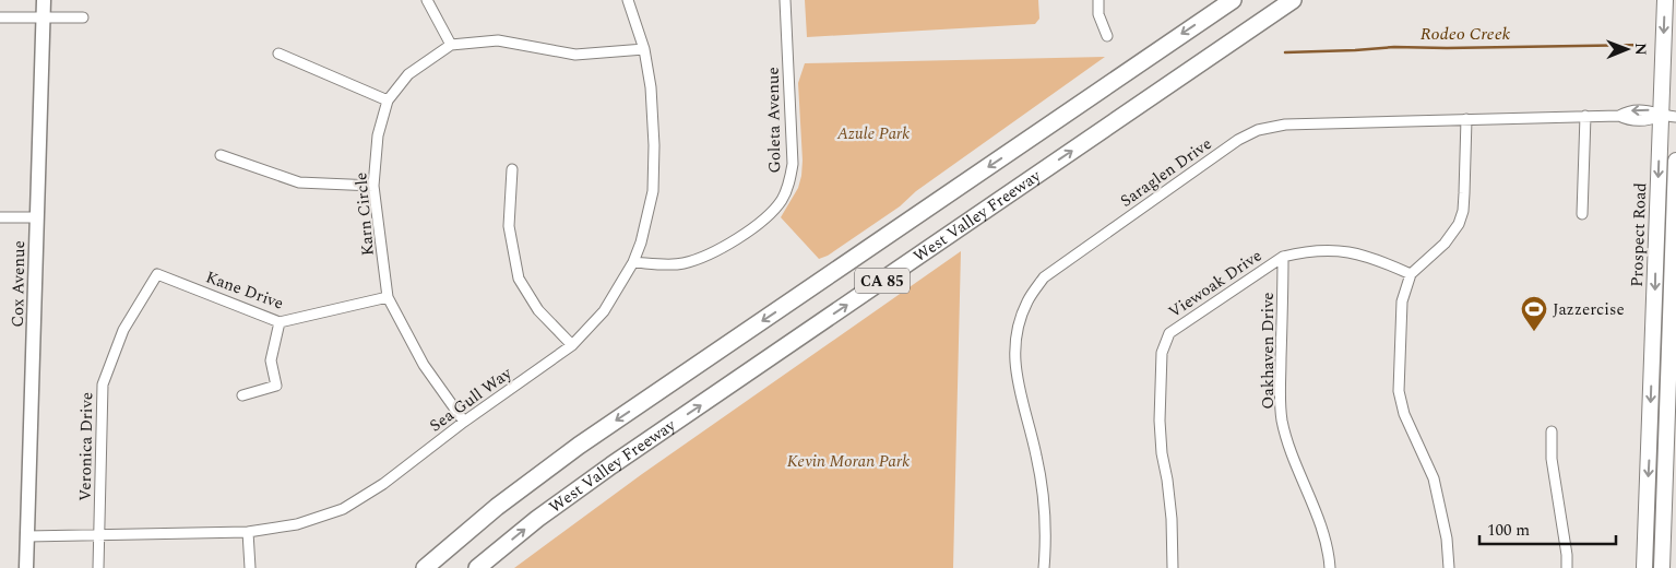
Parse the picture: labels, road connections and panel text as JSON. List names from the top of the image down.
{
  "streets": {
    "highway": ["West Valley Freeway", "CA 85"],
    "main road": ["Prospect Road", "Cox Avenue"],
    "street": [
      "Goleta Avenue",
      "Saraglen Drive",
      "Karn Circle",
      "Viewoak Drive",
      "Kane Drive",
      "Oakhaven Drive",
      "Sea Gull Way",
      "Veronica Drive"
    ]
  },
  "crossings": [
    ["Goleta Avenue", "Sea Gull Way"],
    ["Saraglen Drive", "Prospect Road"],
    ["Karn Circle", "Kane Drive"],
    ["Karn Circle", "Sea Gull Way"],
    ["Cox Avenue", "Sea Gull Way"],
    ["Viewoak Drive", "Oakhaven Drive"],
    ["Kane Drive", "Veronica Drive"],
    ["Sea Gull Way", "Veronica Drive"]
  ],
  "water": ["Rodeo Creek"],
  "parks": ["Azule Park", "Kevin Moran Park"],
  "places": {
    "sports": ["Jazzercise"]
  },
  "scale_bar": "100 m",
  "north": "right"
}
